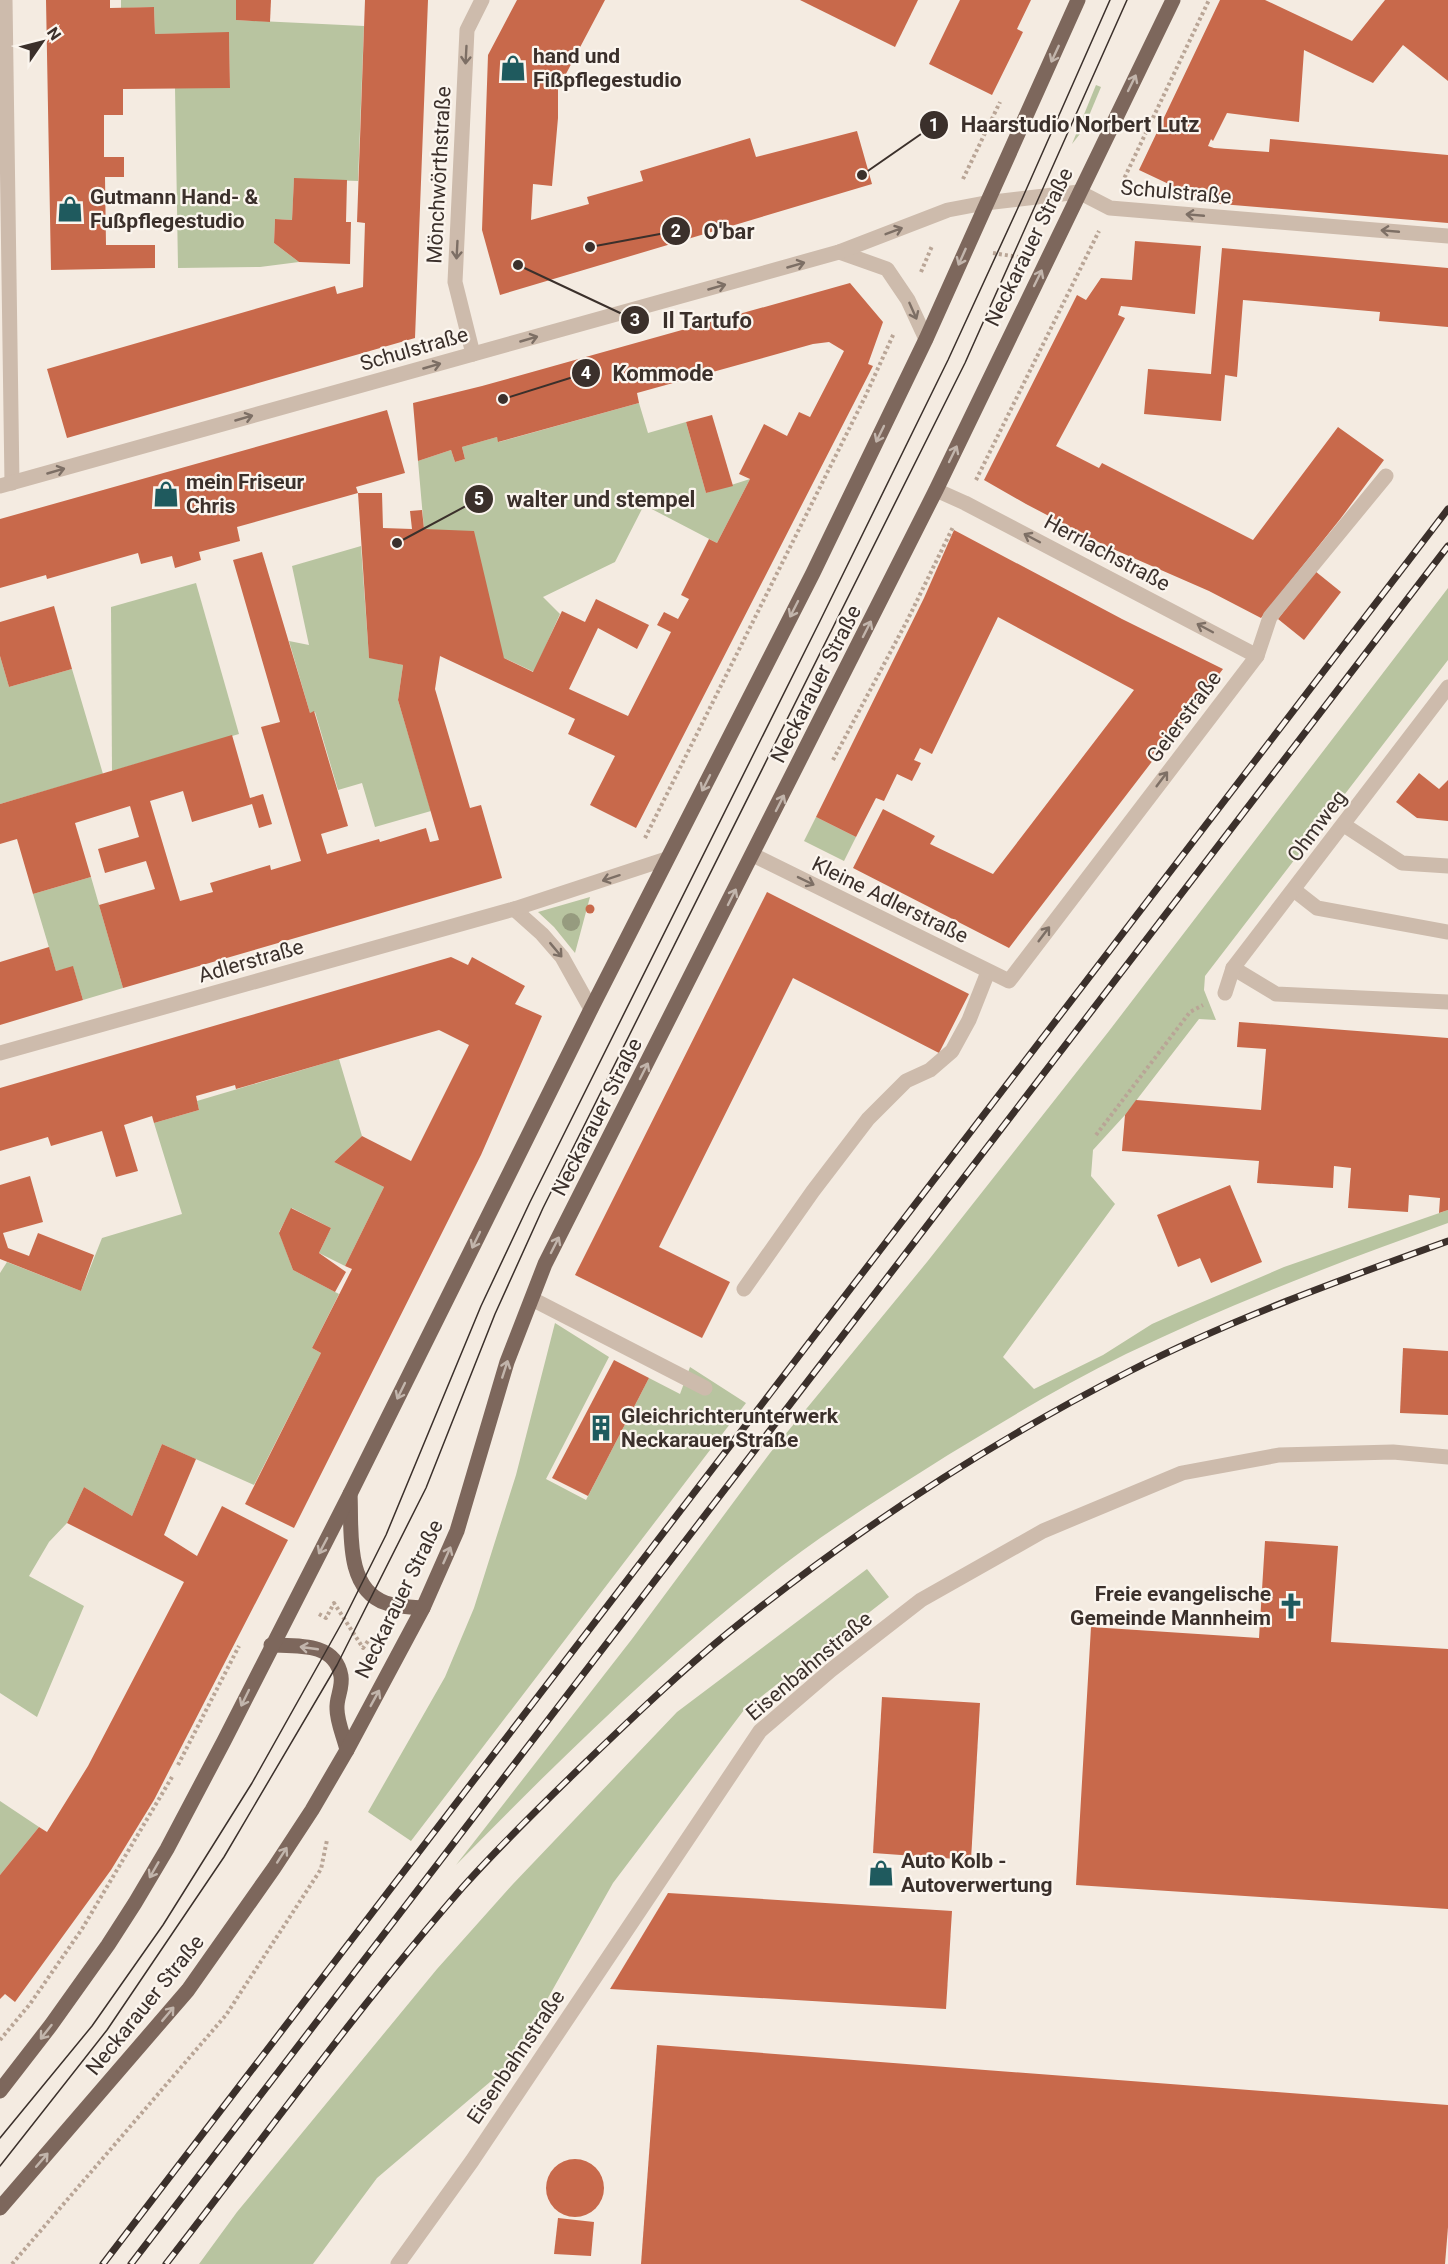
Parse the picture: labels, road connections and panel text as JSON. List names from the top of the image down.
{
  "streets": {
    "main road": ["Neckarauer Straße"],
    "street": [
      "Mönchwörthstraße",
      "Schulstraße",
      "Herrlachstraße",
      "Geierstraße",
      "Ohmweg",
      "Kleine Adlerstraße",
      "Adlerstraße",
      "Eisenbahnstraße"
    ]
  },
  "crossings": [
    ["Mönchwörthstraße", "Schulstraße"],
    ["Schulstraße", "Neckarauer Straße"],
    ["Neckarauer Straße", "Herrlachstraße"],
    ["Neckarauer Straße", "Kleine Adlerstraße"],
    ["Herrlachstraße", "Geierstraße"],
    ["Geierstraße", "Kleine Adlerstraße"]
  ],
  "one_way": [
    "Mönchwörthstraße",
    "Herrlachstraße",
    "Geierstraße",
    "Kleine Adlerstraße"
  ],
  "places": {
    "shop": [
      "hand und Fißpflegestudio",
      "Gutmann Hand- & Fußpflegestudio",
      "mein Friseur Chris",
      "Auto Kolb - Autoverwertung"
    ],
    "other": [
      "Haarstudio Norbert Lutz",
      "O'bar",
      "Il Tartufo",
      "Kommode",
      "walter und stempel"
    ],
    "building": ["Gleichrichterunterwerk Neckarauer Straße"],
    "church": ["Freie evangelische Gemeinde Mannheim"]
  },
  "north": "top right"
}
